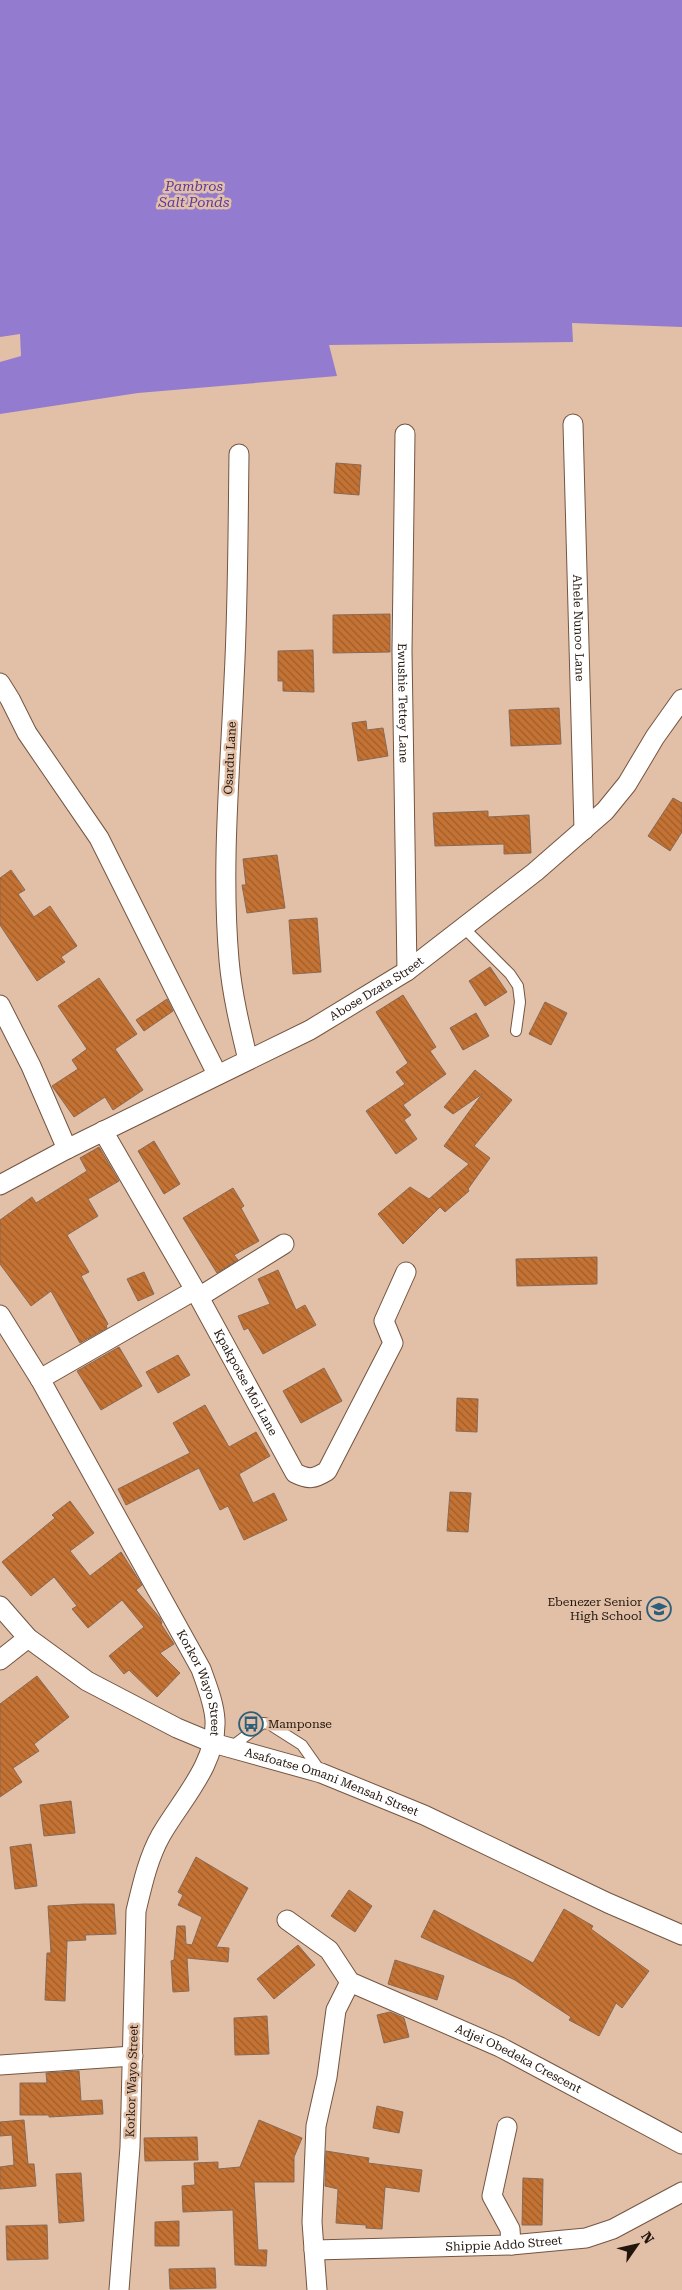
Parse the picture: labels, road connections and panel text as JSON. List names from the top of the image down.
{
  "streets": {
    "street": [
      "Ahele Nunoo Lane",
      "Ewushie Tettey Lane",
      "Osardu Lane",
      "Abose Dzata Street",
      "Kpakpotse Moi Lane",
      "Korkor Wayo Street",
      "Asafoatse Omani Mensah Street",
      "Adjei Obedeka Crescent",
      "Shippie Addo Street"
    ]
  },
  "crossings": [
    ["Ahele Nunoo Lane", "Abose Dzata Street"],
    ["Ewushie Tettey Lane", "Abose Dzata Street"],
    ["Osardu Lane", "Abose Dzata Street"],
    ["Abose Dzata Street", "Kpakpotse Moi Lane"],
    ["Korkor Wayo Street", "Asafoatse Omani Mensah Street"]
  ],
  "water": ["Pambros Salt Ponds"],
  "places": {
    "school or university": ["Ebenezer Senior High School"],
    "bus stop": ["Mamponse"]
  },
  "north": "top right"
}
